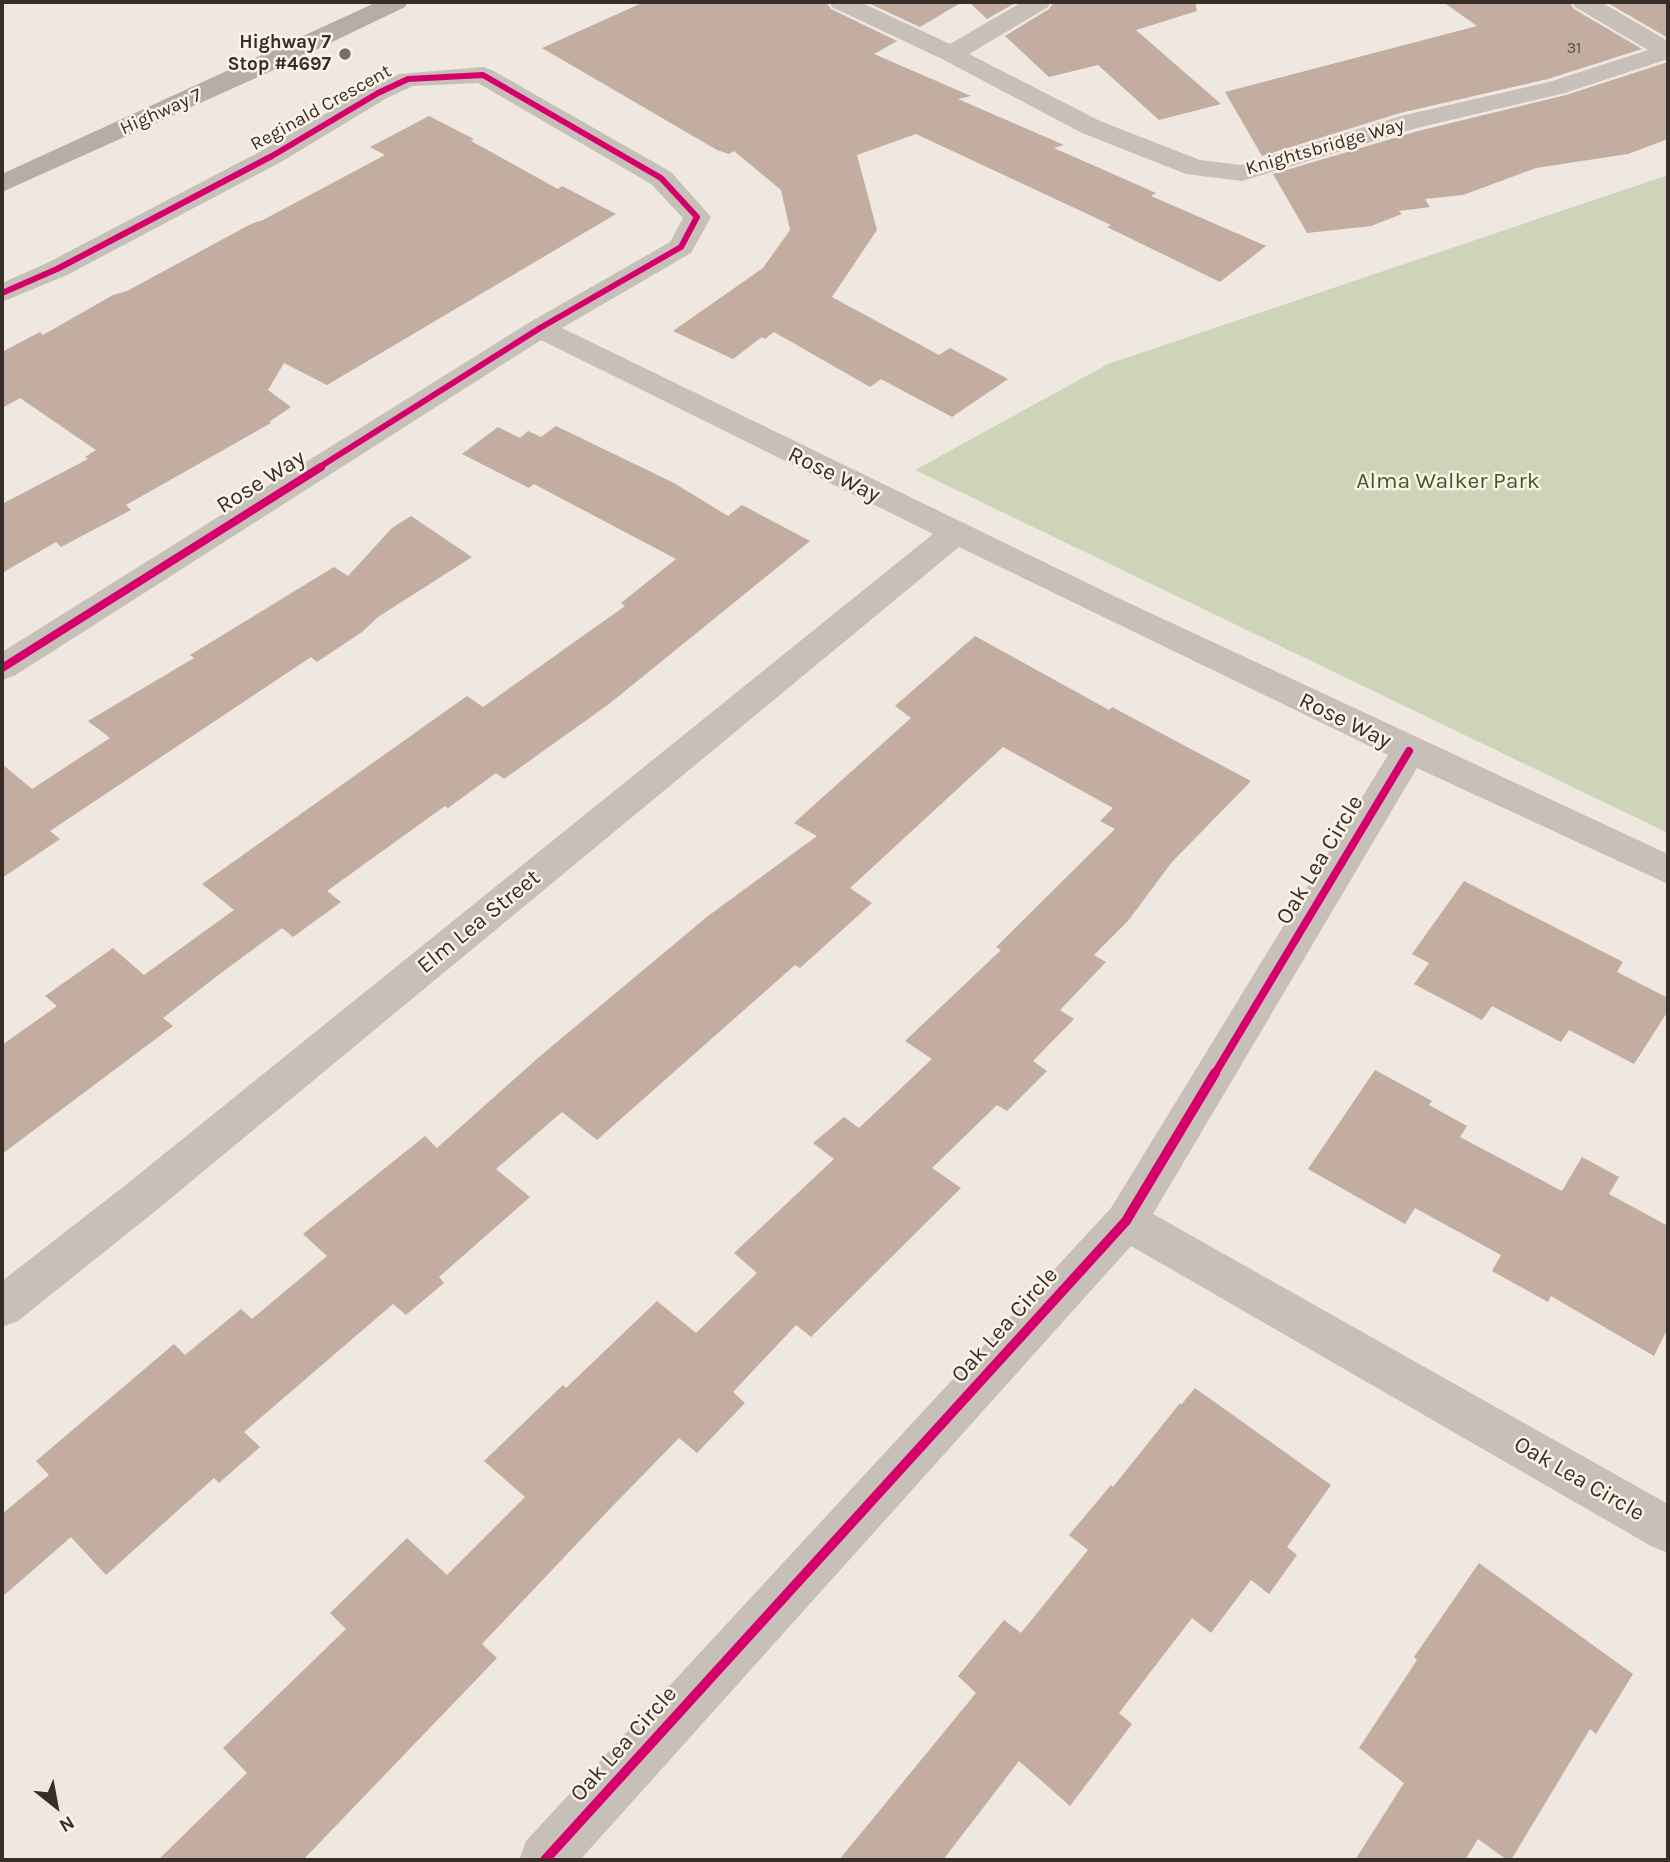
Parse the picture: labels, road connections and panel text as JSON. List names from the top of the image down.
{
  "streets": {
    "main road": ["Highway 7"],
    "street": [
      "Reginald Crescent",
      "Knightsbridge Way",
      "Rose Way",
      "Oak Lea Circle",
      "Elm Lea Street"
    ]
  },
  "crossings": [
    ["Reginald Crescent", "Rose Way"],
    ["Rose Way", "Oak Lea Circle"],
    ["Rose Way", "Elm Lea Street"]
  ],
  "parks": ["Alma Walker Park"],
  "places": ["Highway 7 Stop #4697"],
  "house_numbers": ["31"],
  "north": "bottom right"
}
